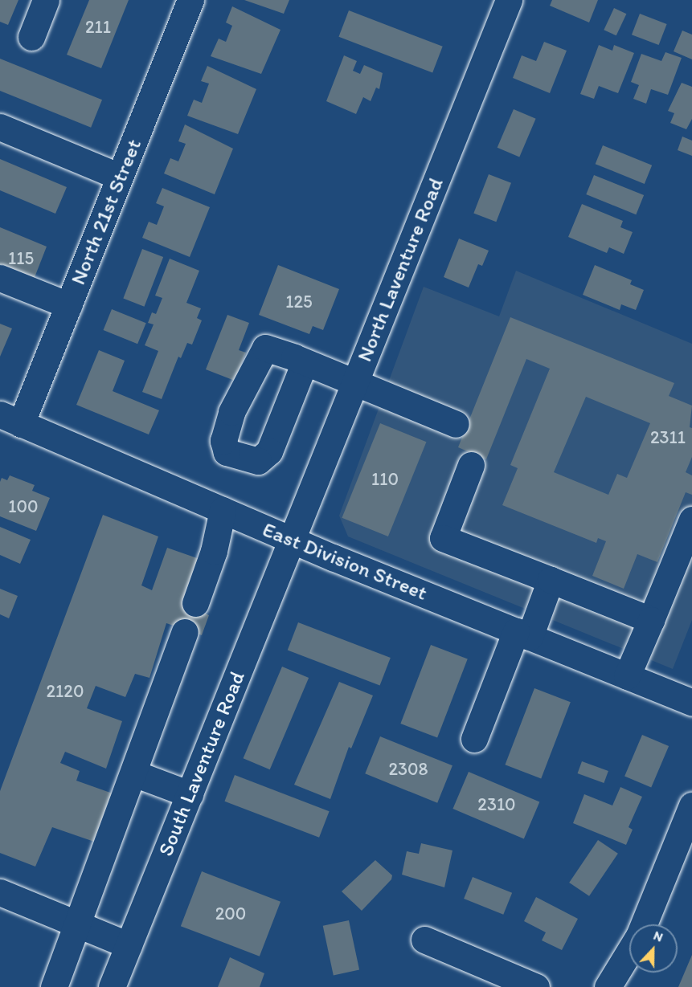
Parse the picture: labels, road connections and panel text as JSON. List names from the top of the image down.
{
  "streets": {
    "street": [
      "North 21st Street",
      "North Laventure Road",
      "East Division Street",
      "South Laventure Road"
    ]
  },
  "crossings": [
    ["North 21st Street", "East Division Street"],
    ["North Laventure Road", "East Division Street"],
    ["North Laventure Road", "South Laventure Road"],
    ["East Division Street", "South Laventure Road"]
  ],
  "house_numbers": [
    "211",
    "115",
    "125",
    "2311",
    "110",
    "100",
    "2120",
    "2308",
    "2310",
    "200"
  ],
  "north": "top"
}
